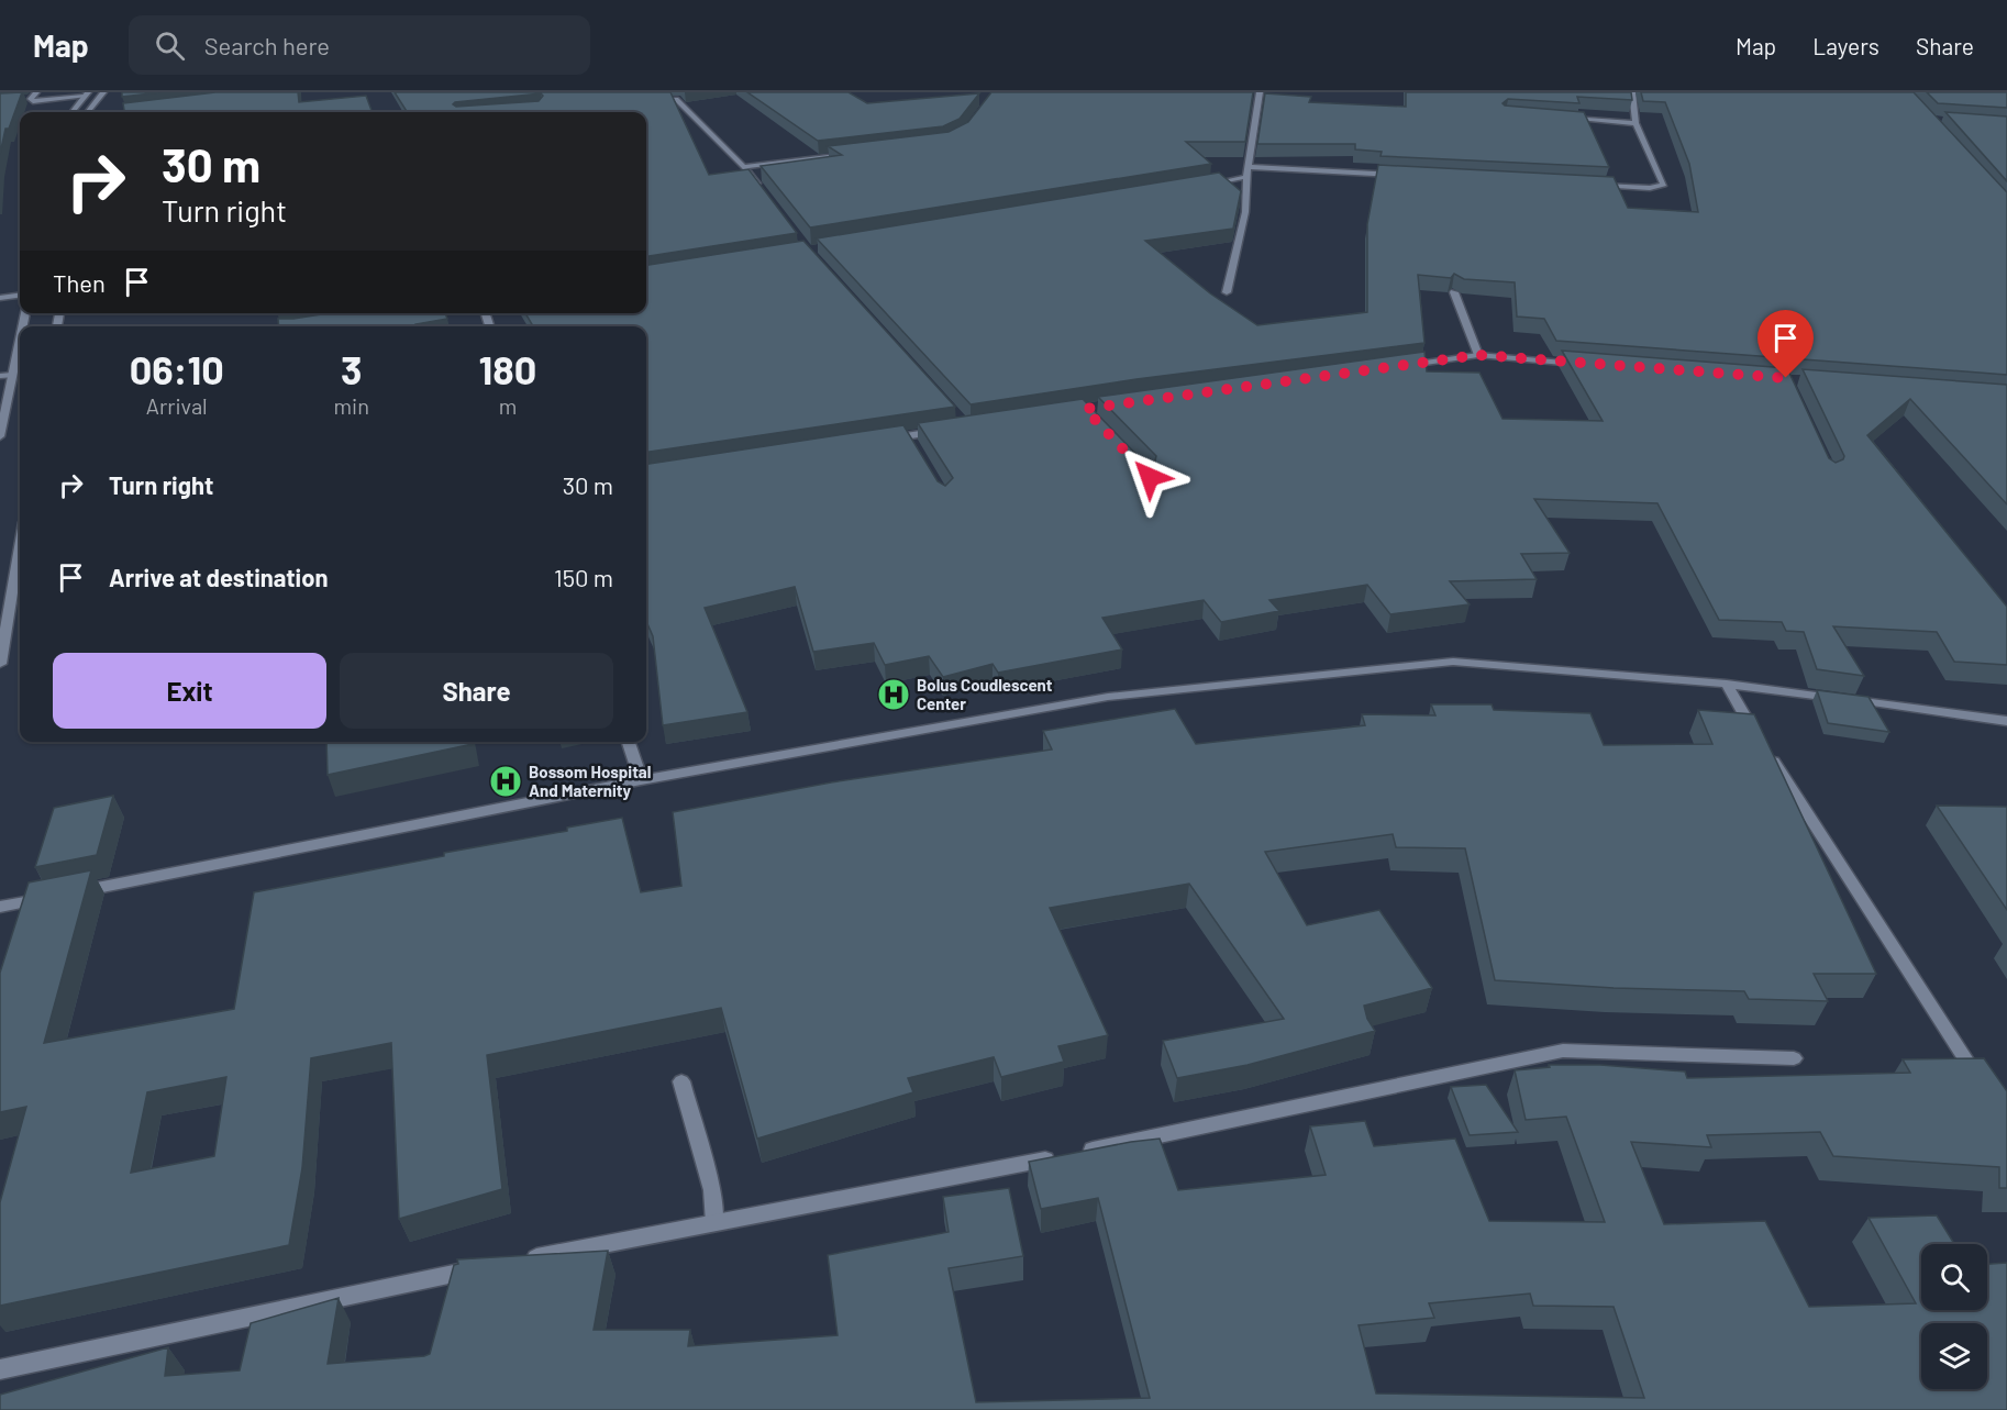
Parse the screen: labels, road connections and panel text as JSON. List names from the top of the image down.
{
  "places": {
    "hospital": ["Bolus Coudlescent Center", "Bossom Hospital And Maternity"]
  },
  "page": {
    "header": "Map",
    "search": "Search here",
    "nav": ["Map", "Layers", "Share"],
    "turn": ["30 m", "Turn right"],
    "then": "Then",
    "eta": [
      "06:10",
      "Arrival",
      "3",
      "min",
      "180",
      "m"
    ],
    "list": [
      {
        "name": "Turn right",
        "value": "30 m"
      },
      {
        "name": "Arrive at destination",
        "value": "150 m"
      }
    ],
    "buttons": ["Exit", "Share"]
  }
}
